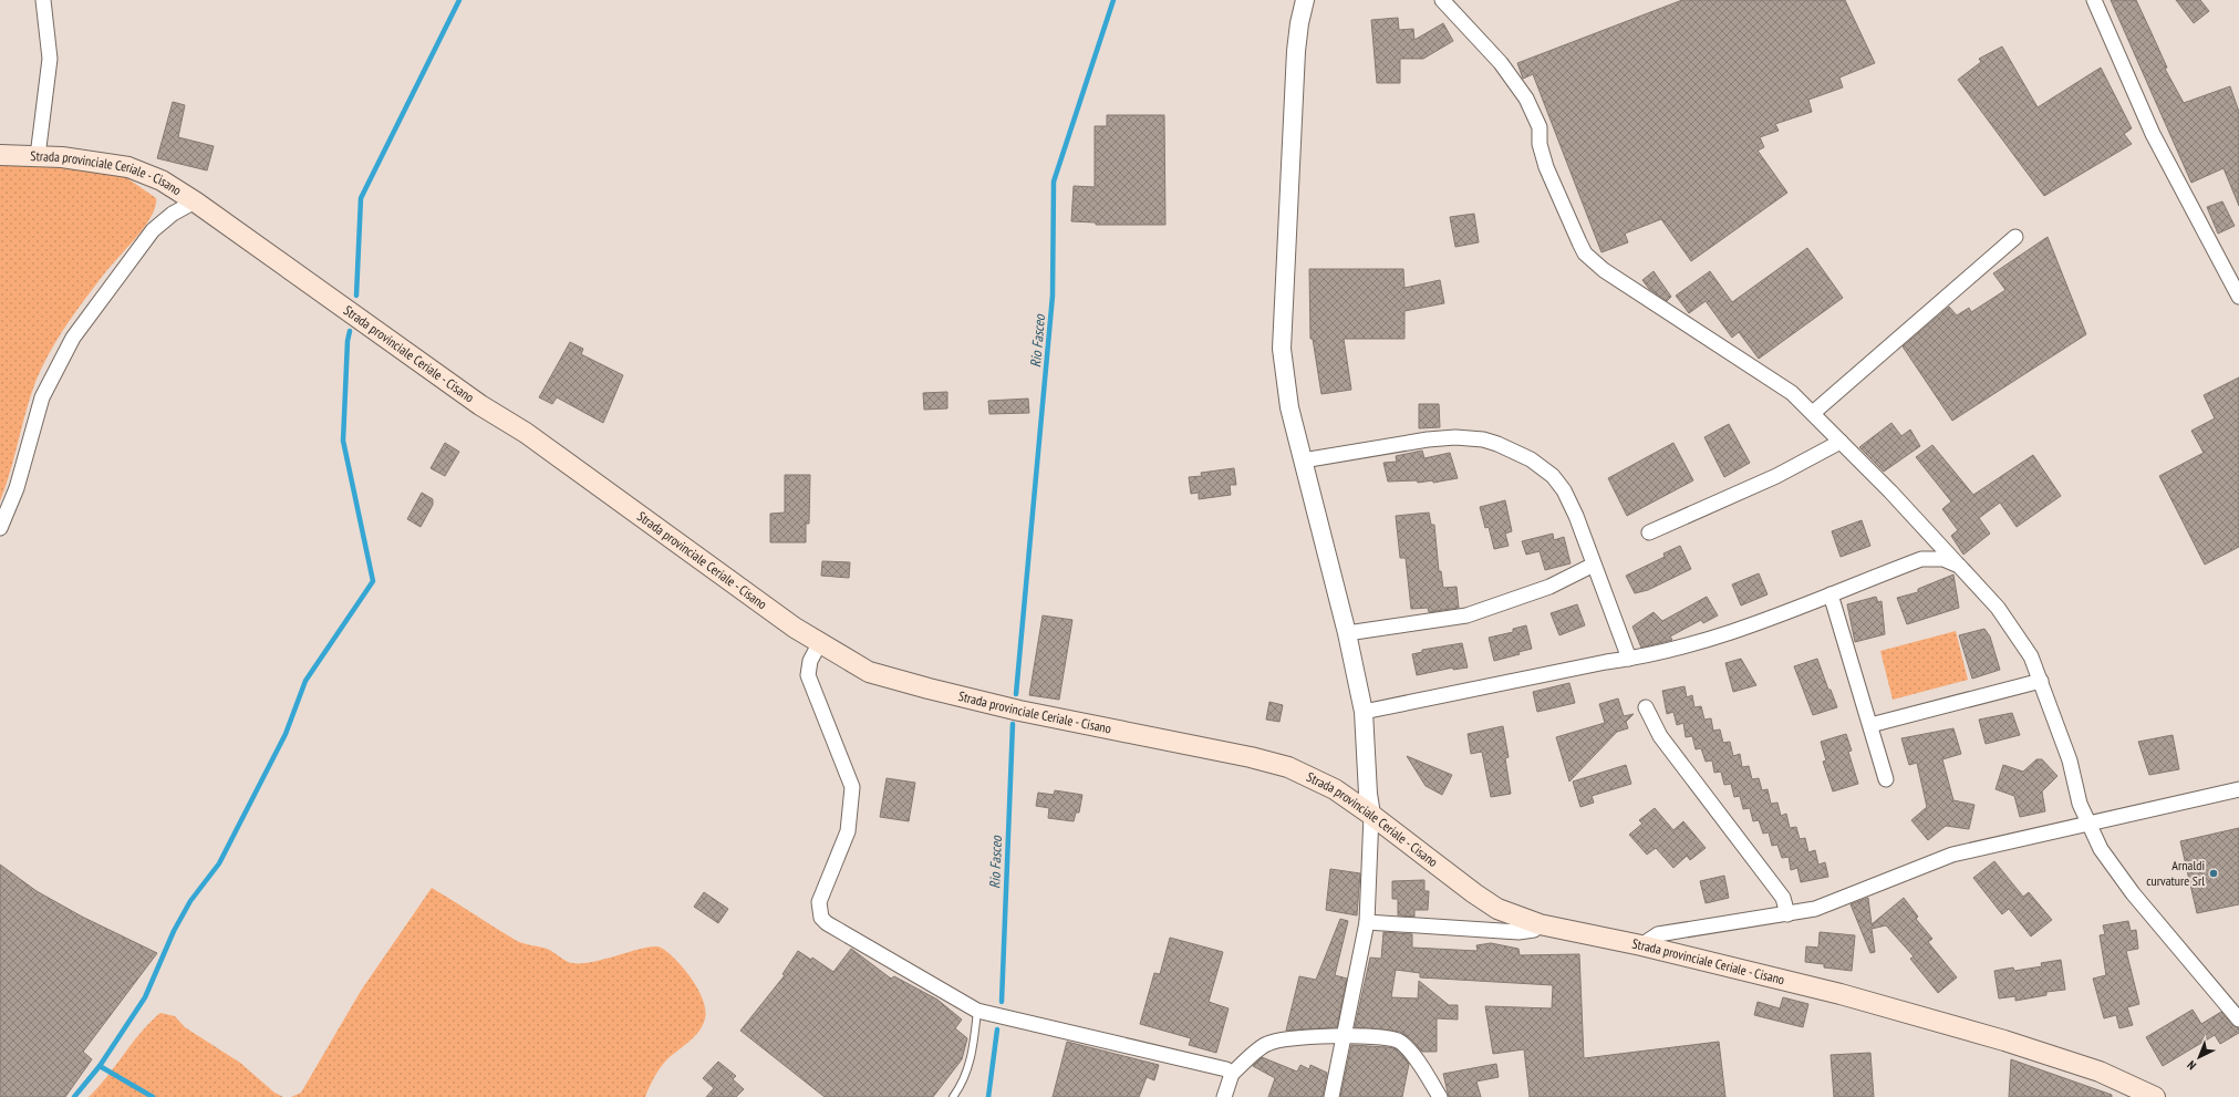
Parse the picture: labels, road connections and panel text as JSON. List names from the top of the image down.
{
  "streets": {
    "main road": ["Strada provinciale Ceriale - Cisano"]
  },
  "water": ["Rio Fasceo"],
  "places": ["Arnaldi curvature Srl"],
  "north": "bottom left"
}
